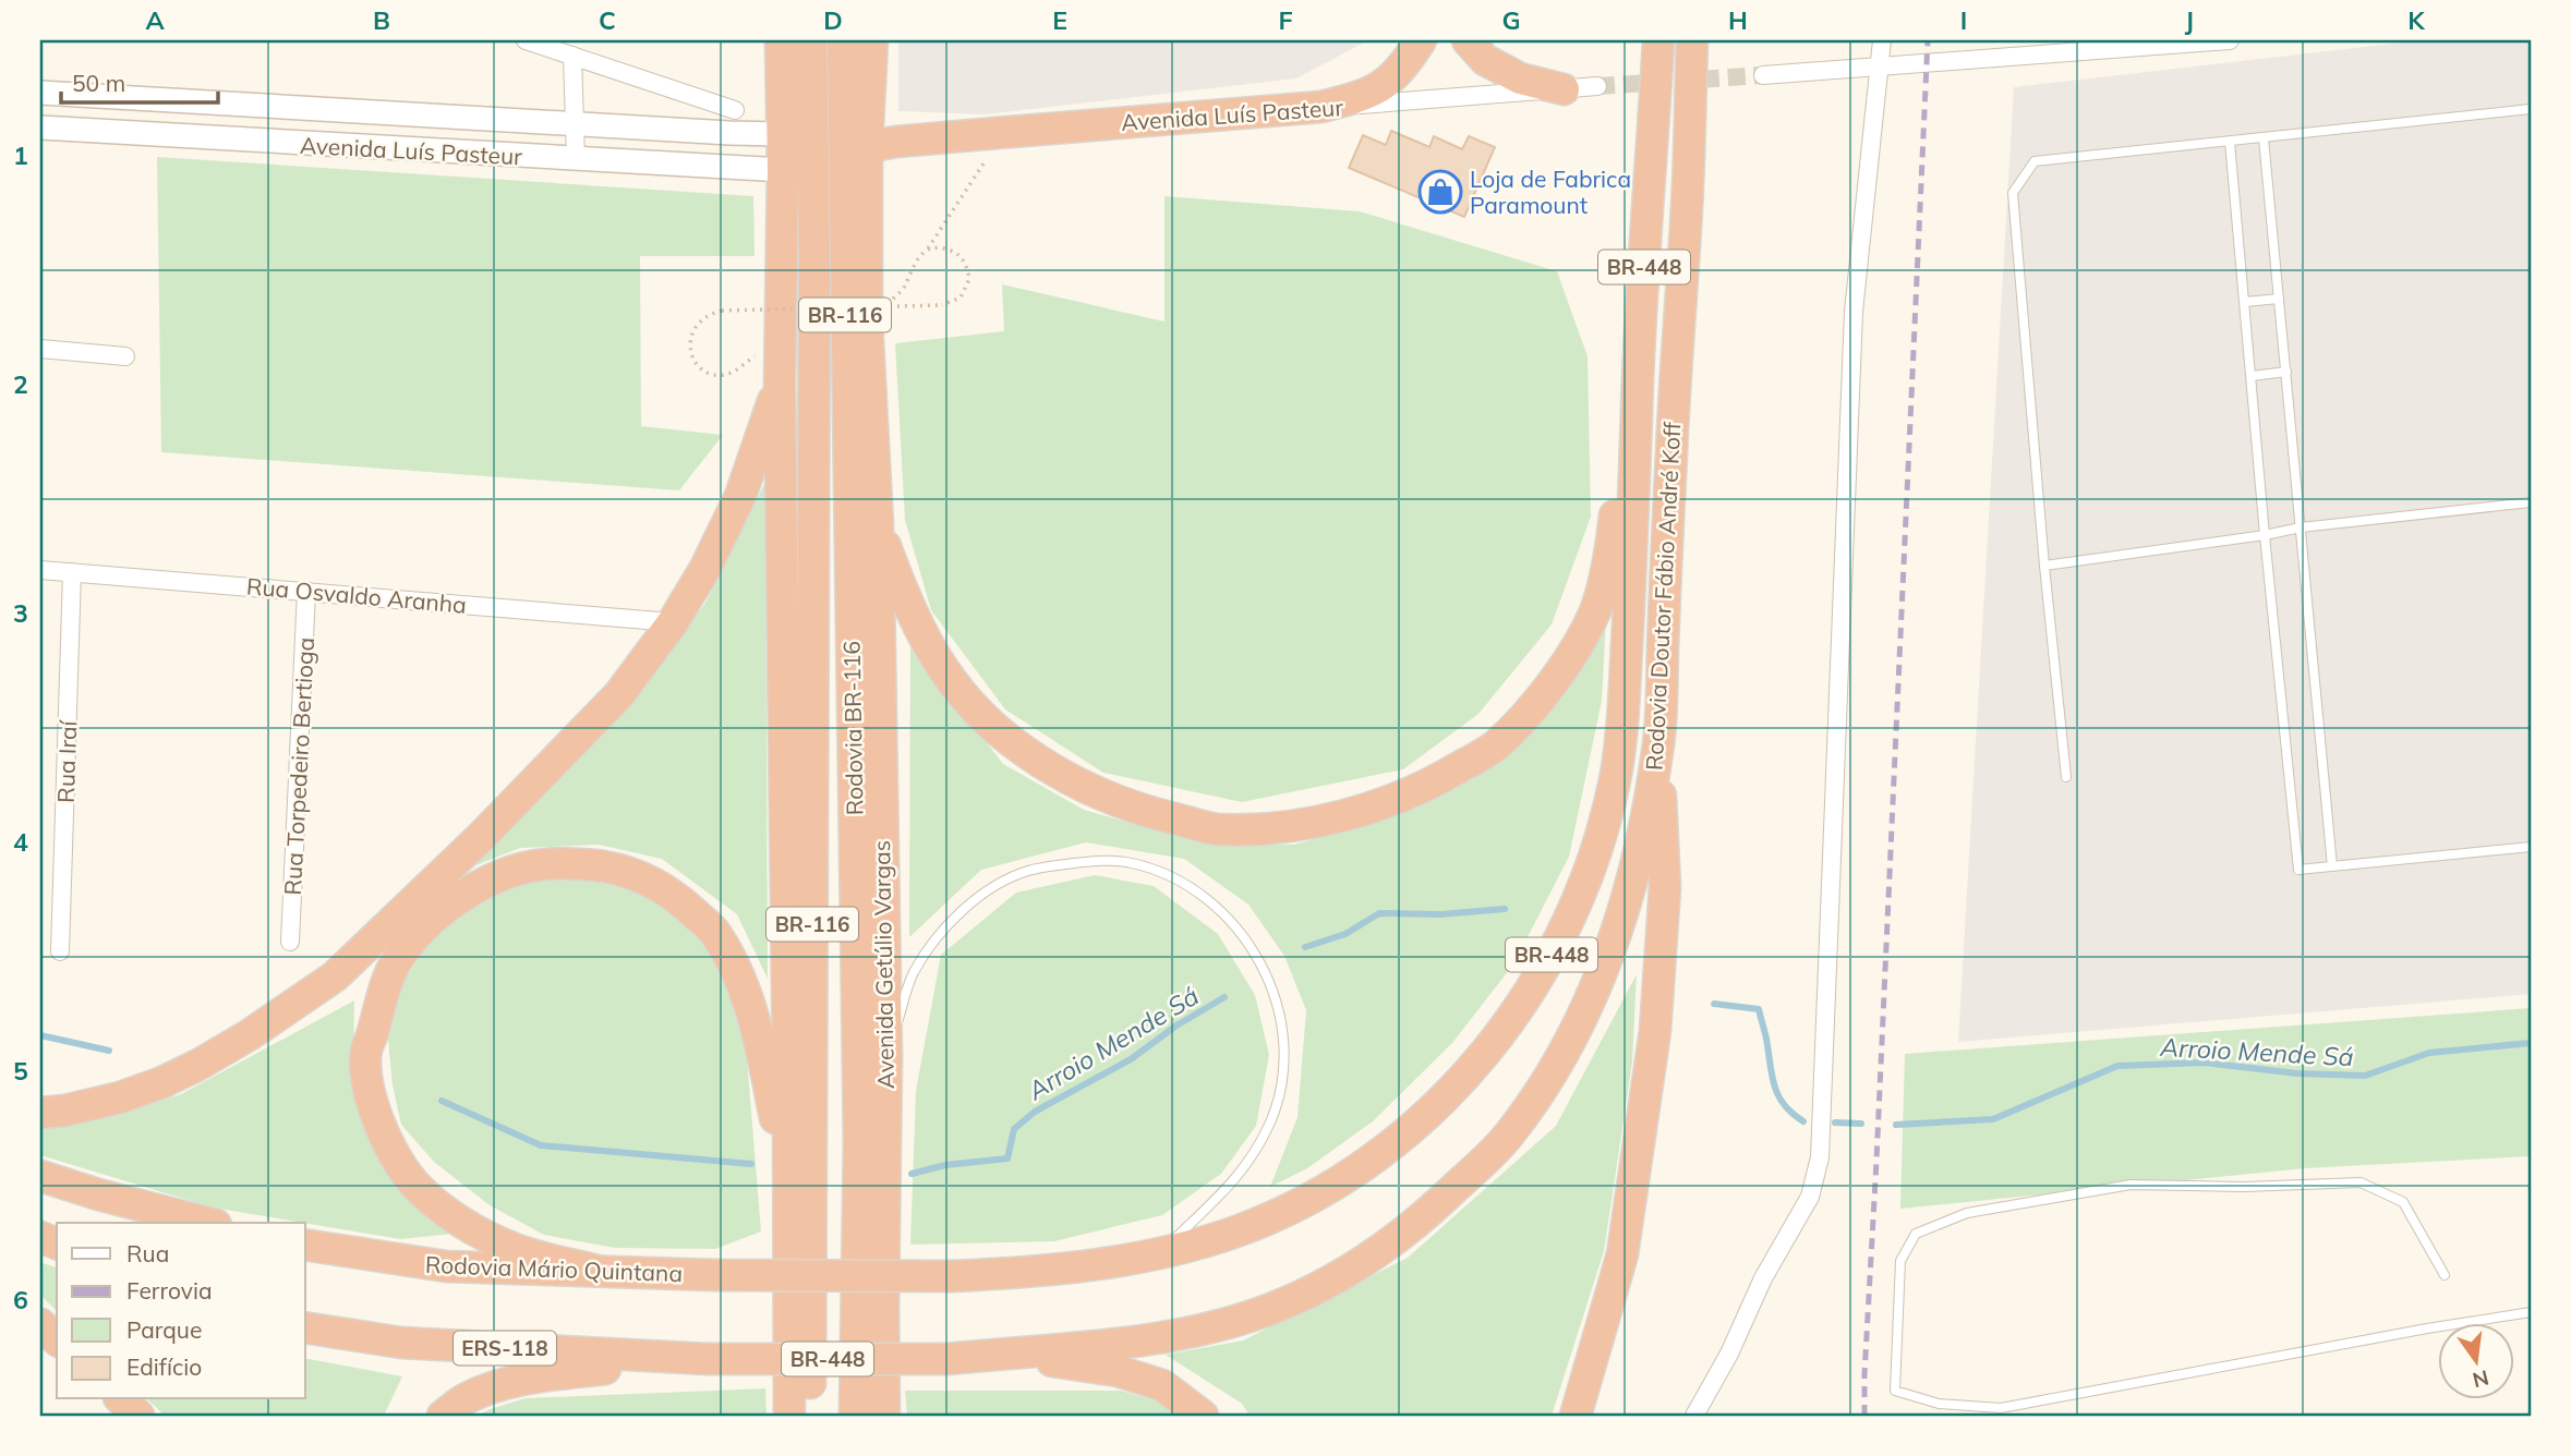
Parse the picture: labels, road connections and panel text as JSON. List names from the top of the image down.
{
  "streets": {
    "highway": [
      "Avenida Luís Pasteur",
      "BR-448",
      "BR-116",
      "Rodovia Doutor Fábio André Koff",
      "Rodovia BR-116",
      "Avenida Getúlio Vargas",
      "Rodovia Mário Quintana",
      "ERS-118"
    ],
    "street": ["Rua Osvaldo Aranha", "Rua Iraí", "Rua Torpedeiro Bertioga"]
  },
  "crossings": [
    ["Avenida Luís Pasteur", "Avenida Getúlio Vargas"],
    ["BR-448", "Rodovia Doutor Fábio André Koff"],
    ["Rua Osvaldo Aranha", "Rua Iraí"],
    ["Rua Osvaldo Aranha", "Rua Torpedeiro Bertioga"],
    ["Rodovia Doutor Fábio André Koff", "Rodovia Mário Quintana"],
    ["Rodovia Doutor Fábio André Koff", "ERS-118"]
  ],
  "water": ["Arroio Mende Sá"],
  "places": {
    "shop": ["Loja de Fabrica Paramount"]
  },
  "legend": [
    "Rua",
    "Ferrovia",
    "Parque",
    "Edifício"
  ],
  "scale_bar": "50 m",
  "north": "bottom",
  "grid": {
    "columns": [
      "A",
      "B",
      "C",
      "D",
      "E",
      "F",
      "G",
      "H",
      "I",
      "J",
      "K"
    ],
    "rows": [
      "1",
      "2",
      "3",
      "4",
      "5",
      "6"
    ]
  }
}
